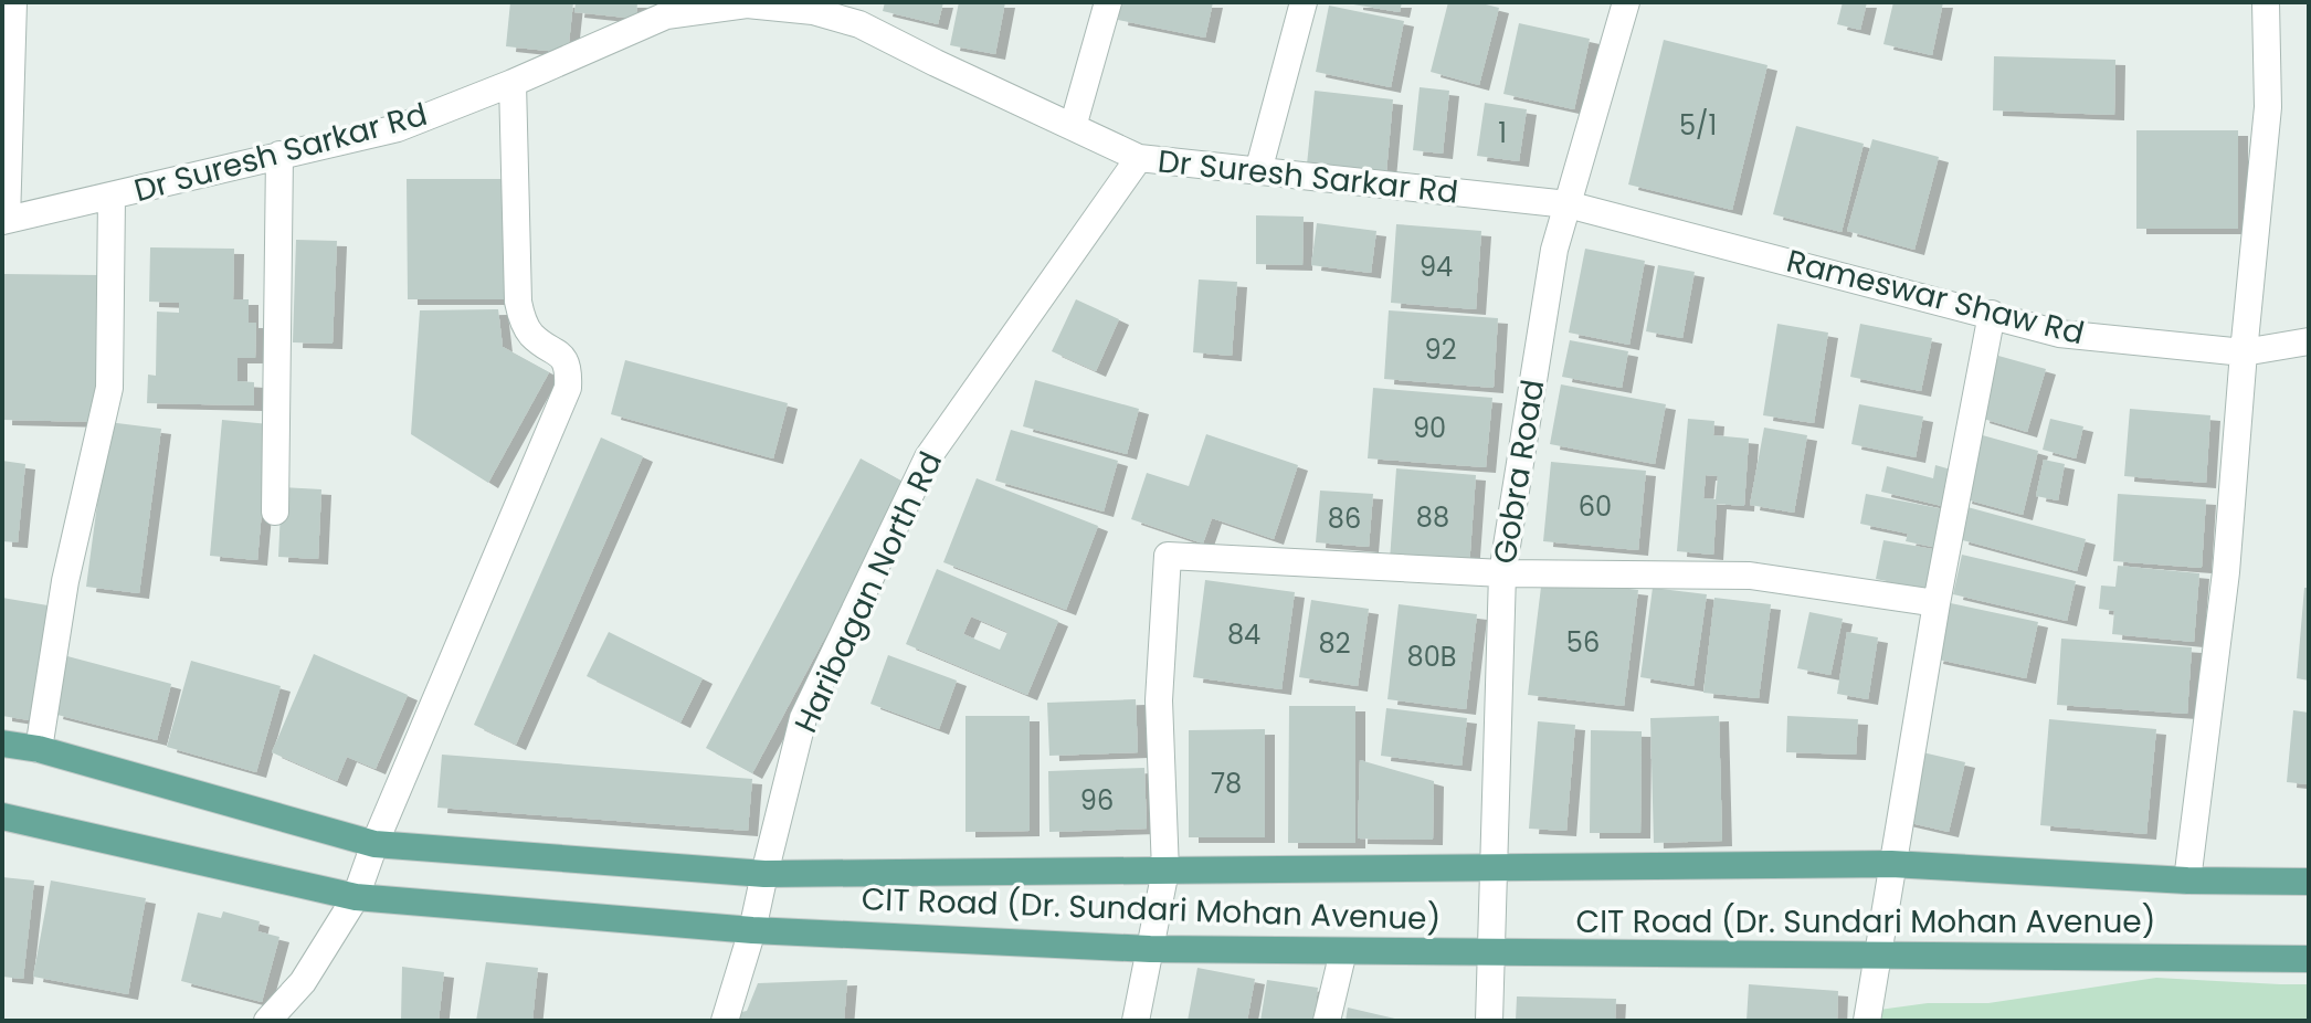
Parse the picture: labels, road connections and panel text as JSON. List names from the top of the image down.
{
  "streets": {
    "main road": ["CIT Road (Dr. Sundari Mohan Avenue)"],
    "street": [
      "Dr Suresh Sarkar Rd",
      "Rameswar Shaw Rd",
      "Gobra Road",
      "Haribagan North Rd"
    ]
  },
  "crossings": [
    ["Dr Suresh Sarkar Rd", "Rameswar Shaw Rd"],
    ["Dr Suresh Sarkar Rd", "Gobra Road"],
    ["Dr Suresh Sarkar Rd", "Haribagan North Rd"],
    ["Rameswar Shaw Rd", "Gobra Road"],
    ["Gobra Road", "CIT Road (Dr. Sundari Mohan Avenue)"],
    ["Haribagan North Rd", "CIT Road (Dr. Sundari Mohan Avenue)"]
  ],
  "house_numbers": [
    "5/1",
    "1",
    "94",
    "92",
    "90",
    "60",
    "88",
    "86",
    "84",
    "56",
    "82",
    "80B",
    "78",
    "96"
  ]
}
